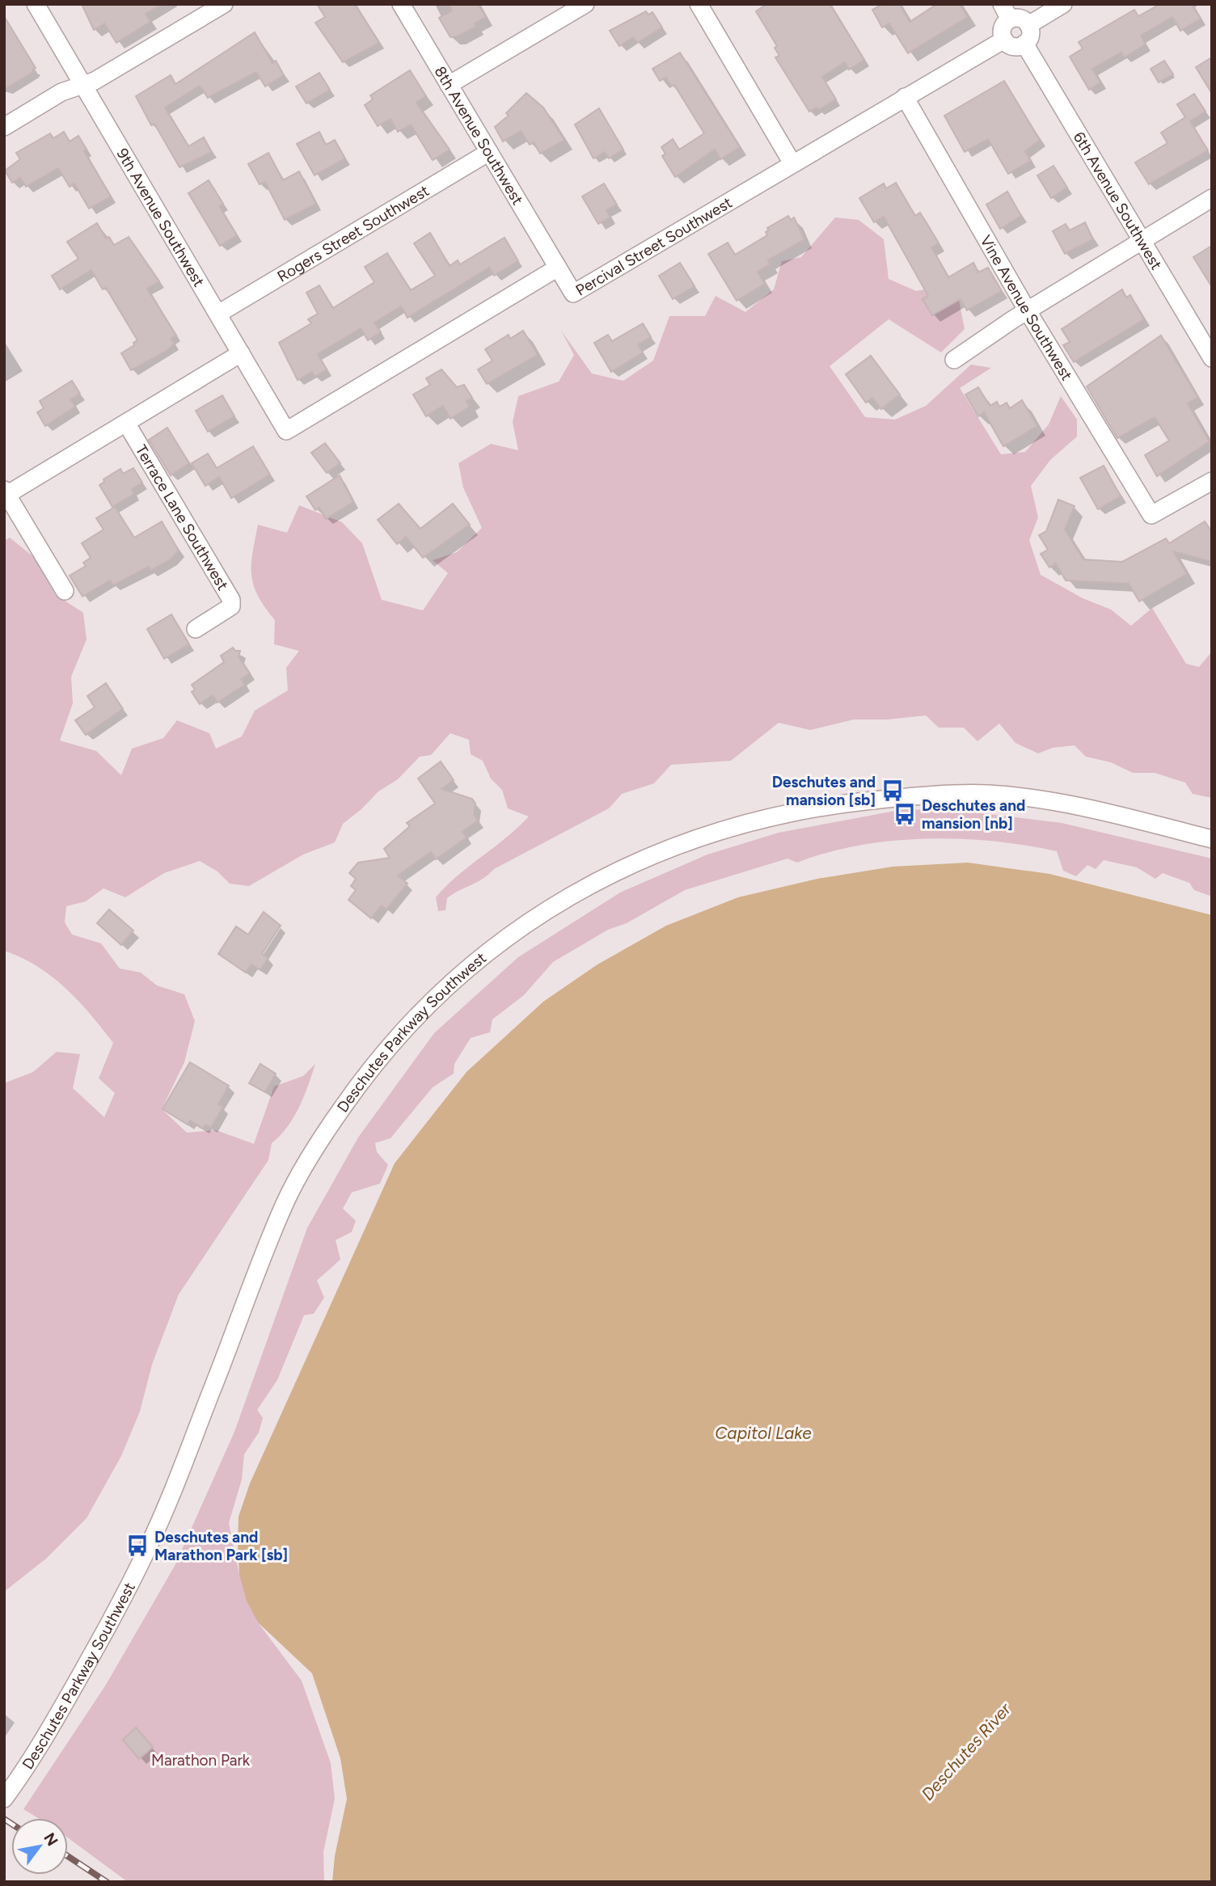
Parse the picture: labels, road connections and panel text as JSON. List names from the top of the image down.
{
  "streets": {
    "street": [
      "8th Avenue Southwest",
      "6th Avenue Southwest",
      "9th Avenue Southwest",
      "Rogers Street Southwest",
      "Percival Street Southwest",
      "Vine Avenue Southwest",
      "Terrace Lane Southwest",
      "Deschutes Parkway Southwest"
    ]
  },
  "crossings": [
    ["8th Avenue Southwest", "Rogers Street Southwest"],
    ["8th Avenue Southwest", "Percival Street Southwest"],
    ["6th Avenue Southwest", "Percival Street Southwest"],
    ["9th Avenue Southwest", "Rogers Street Southwest"],
    ["9th Avenue Southwest", "Percival Street Southwest"],
    ["Percival Street Southwest", "Vine Avenue Southwest"]
  ],
  "water": ["Capitol Lake", "Deschutes River"],
  "parks": ["Marathon Park"],
  "places": {
    "bus stop": ["Deschutes and mansion [sb]", "Deschutes and mansion [nb]", "Deschutes and Marathon Park [sb]"]
  },
  "north": "top right"
}
